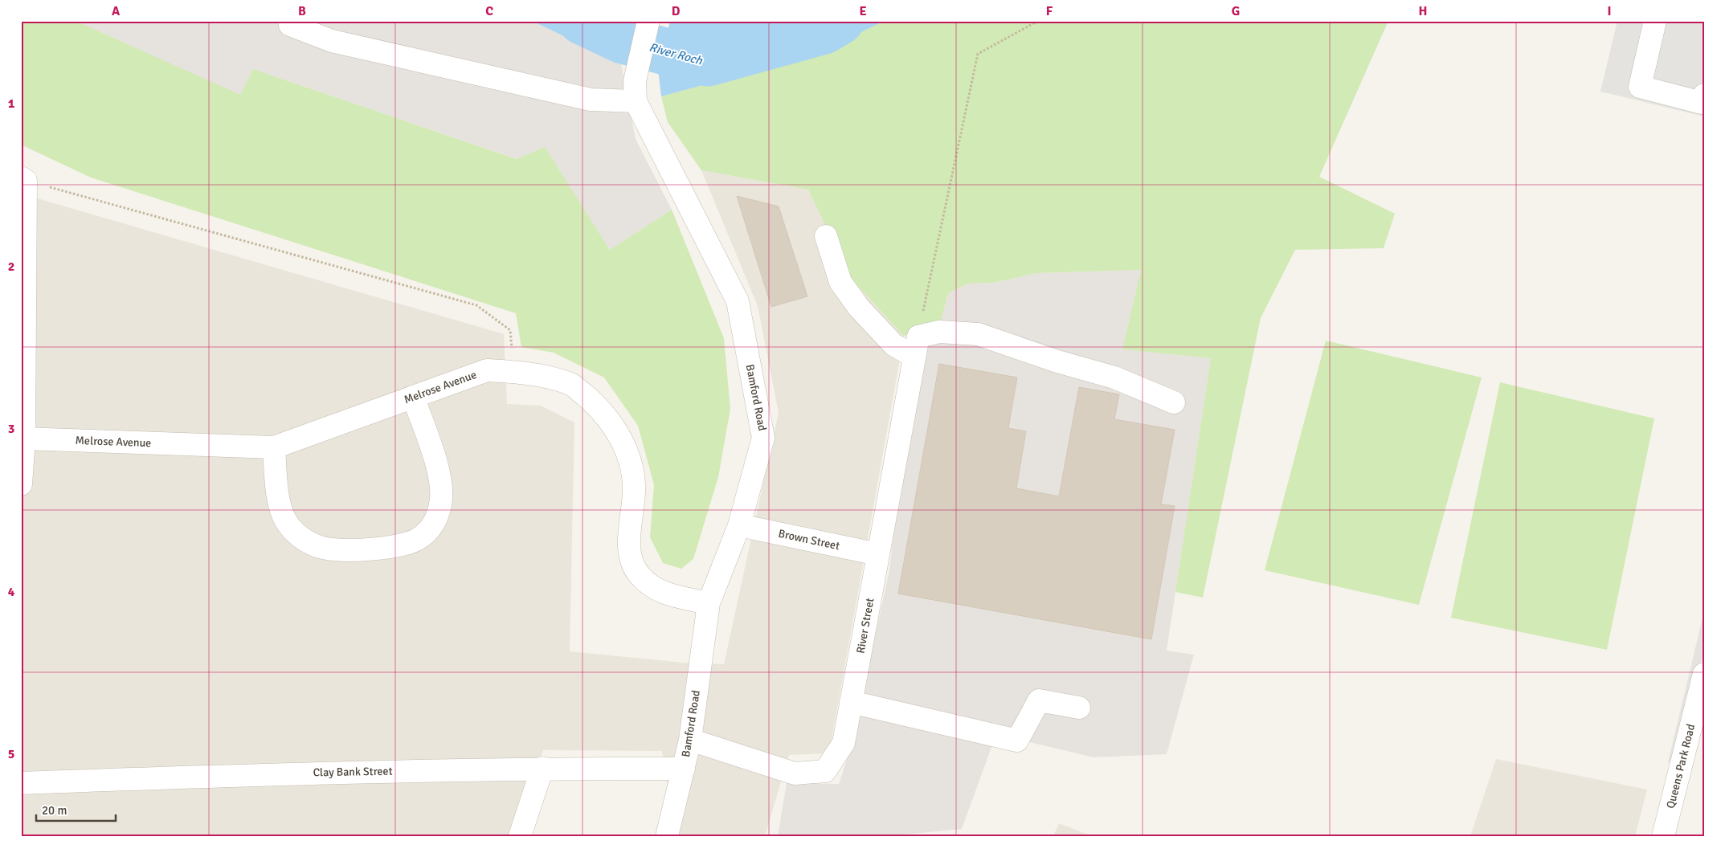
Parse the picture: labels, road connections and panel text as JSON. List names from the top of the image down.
{
  "streets": {
    "street": [
      "Melrose Avenue",
      "Bamford Road",
      "Brown Street",
      "River Street",
      "Queens Park Road",
      "Clay Bank Street"
    ]
  },
  "crossings": [
    ["Melrose Avenue", "Bamford Road"],
    ["Bamford Road", "Brown Street"],
    ["Bamford Road", "River Street"],
    ["Bamford Road", "Clay Bank Street"],
    ["Brown Street", "River Street"]
  ],
  "water": ["River Roch"],
  "scale_bar": "20 m",
  "grid": {
    "columns": [
      "A",
      "B",
      "C",
      "D",
      "E",
      "F",
      "G",
      "H",
      "I"
    ],
    "rows": [
      "1",
      "2",
      "3",
      "4",
      "5"
    ]
  }
}
